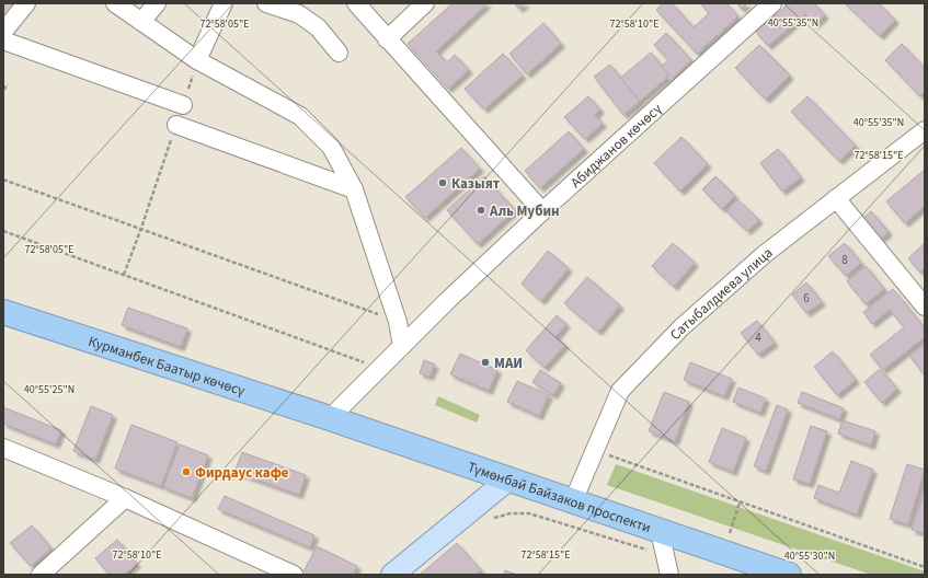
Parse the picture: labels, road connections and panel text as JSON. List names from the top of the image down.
{
  "streets": {
    "highway": ["Курманбек Баатыр көчөсү", "Түмөнбай Байзаков проспекти"],
    "street": ["Абиджанов көчөсү", "Сатыбалдиева улица"]
  },
  "crossings": [
    ["Абиджанов көчөсү", "Курманбек Баатыр көчөсү"],
    ["Абиджанов көчөсү", "Түмөнбай Байзаков проспекти"],
    ["Сатыбалдиева улица", "Түмөнбай Байзаков проспекти"],
    ["Курманбек Баатыр көчөсү", "Түмөнбай Байзаков проспекти"]
  ],
  "places": [
    "Казыят",
    "Аль Мубин",
    "МАИ",
    "Фирдаус кафе"
  ],
  "house_numbers": ["8", "6", "4"],
  "coordinates": [
    "40°55'35\"N",
    "72°58'05\"E",
    "72°58'10\"E",
    "72°58'15\"E",
    "40°55'25\"N",
    "40°55'30\"N"
  ]
}
